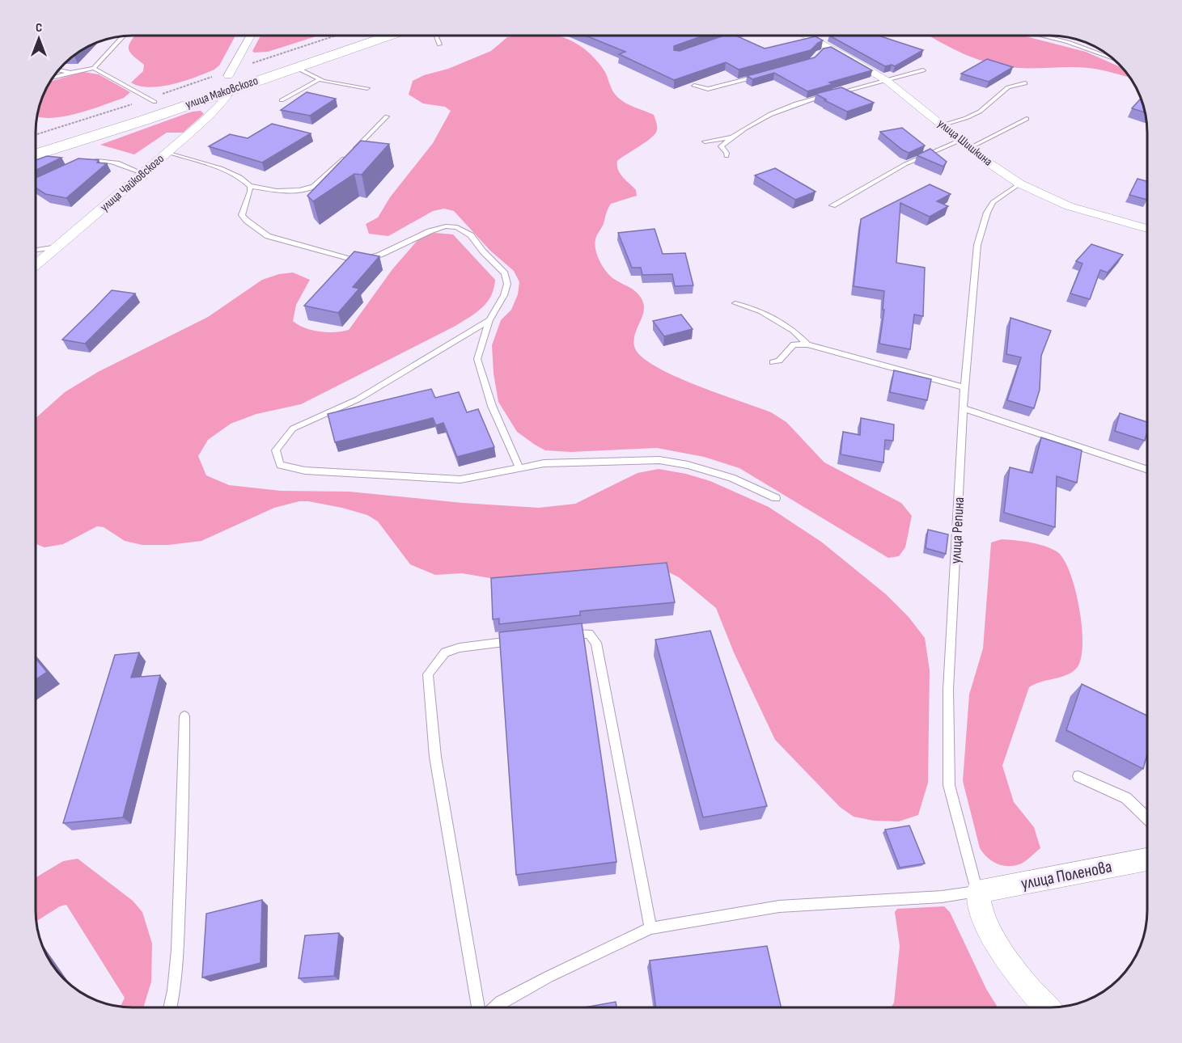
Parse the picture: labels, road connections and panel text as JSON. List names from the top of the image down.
{
  "streets": {
    "highway": ["улица Маковского"],
    "street": ["улица Шишкина", "улица Чайковского", "улица Поленова"],
    "lane": ["улица Репина"]
  },
  "crossings": [
    ["улица Маковского", "улица Чайковского"],
    ["улица Шишкина", "улица Репина"],
    ["улица Репина", "улица Поленова"]
  ],
  "north": "top"
}
